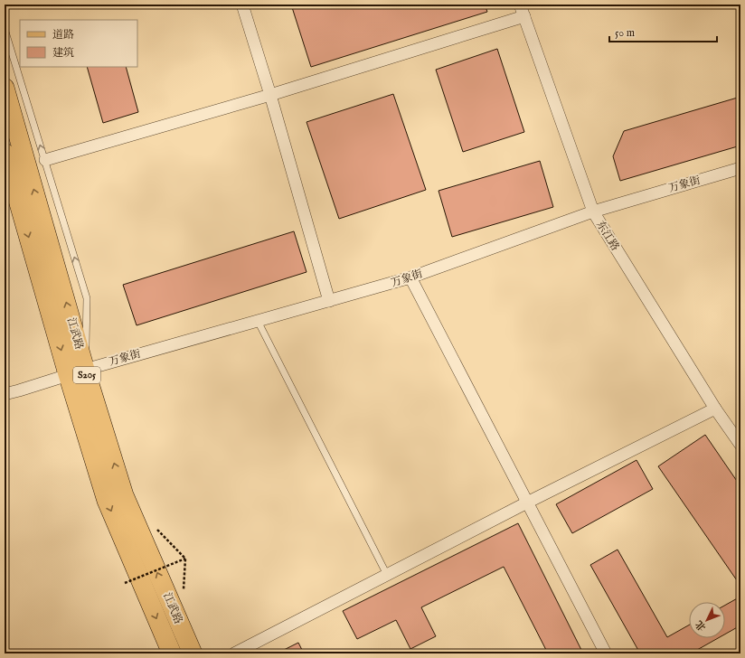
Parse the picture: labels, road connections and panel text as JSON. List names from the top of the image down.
{
  "streets": {
    "main road": ["江武路", "S205"],
    "street": ["万象街", "东江路"]
  },
  "crossings": [
    ["万象街", "东江路"],
    ["万象街", "江武路"]
  ],
  "legend": ["道路", "建筑"],
  "scale_bar": "50 m",
  "north": "bottom left"
}
